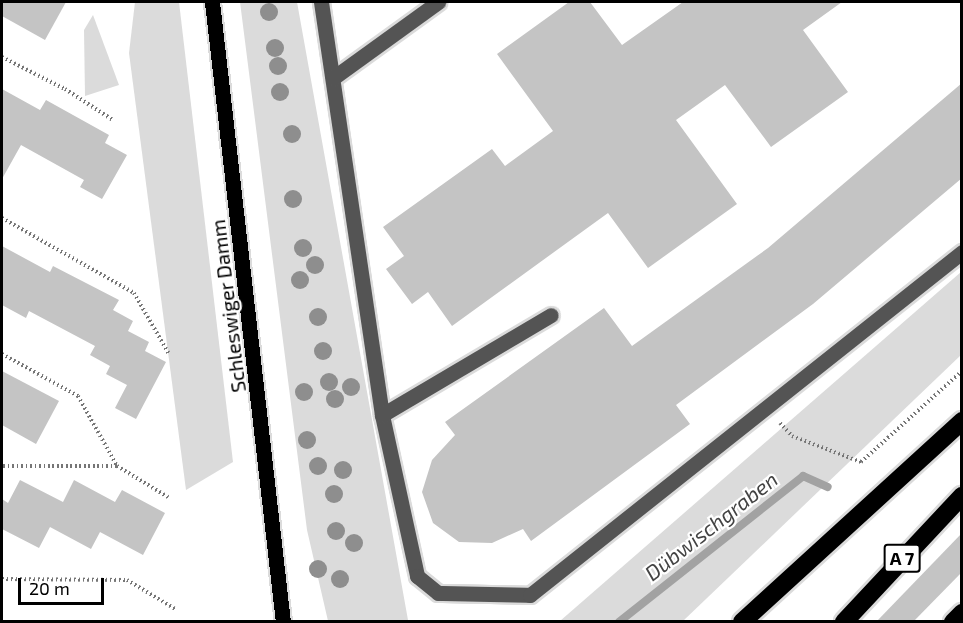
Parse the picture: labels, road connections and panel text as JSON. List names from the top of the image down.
{
  "streets": {
    "highway": ["A 7"],
    "main road": ["Schleswiger Damm"]
  },
  "water": ["Dübwischgraben"],
  "scale_bar": "20 m"
}
